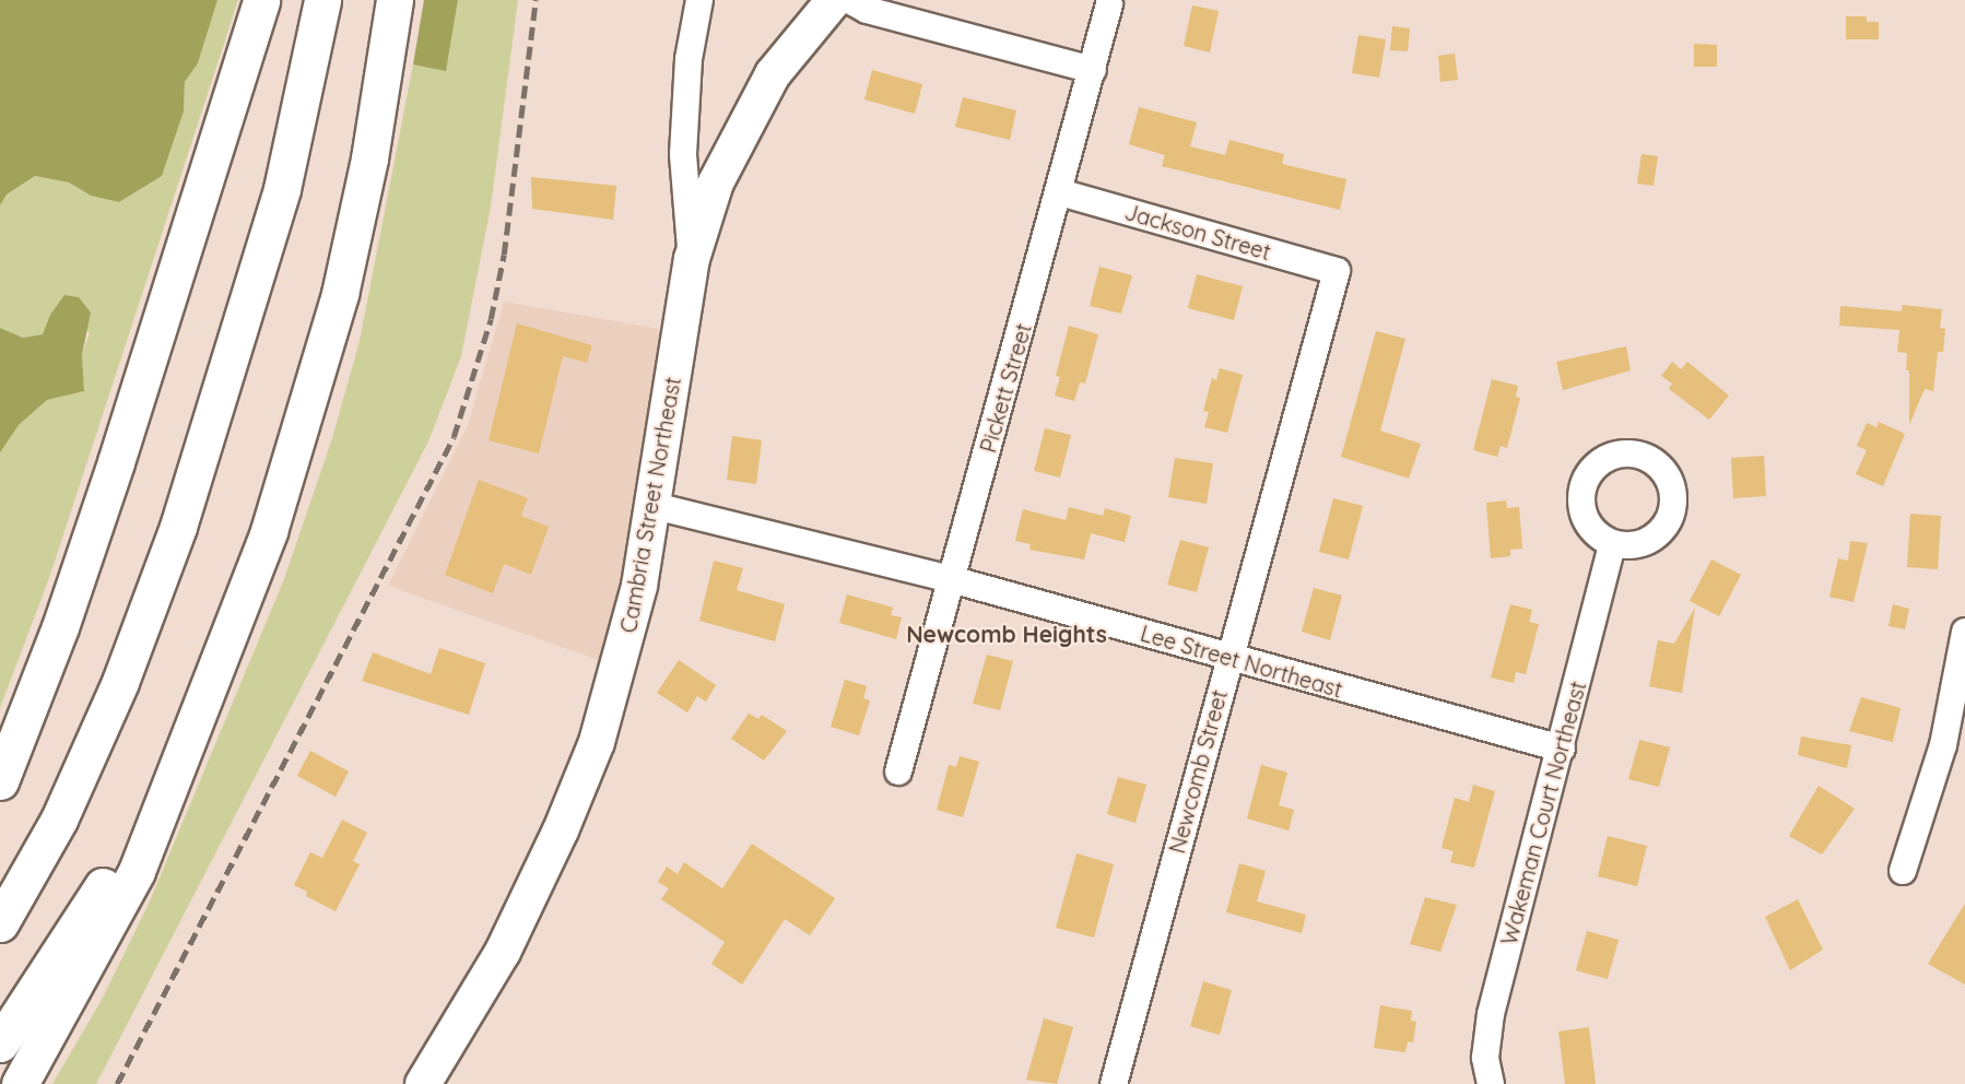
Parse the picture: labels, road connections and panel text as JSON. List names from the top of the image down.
{
  "streets": {
    "main road": ["Cambria Street Northeast"],
    "street": [
      "Jackson Street",
      "Pickett Street",
      "Lee Street Northeast",
      "Newcomb Street",
      "Wakeman Court Northeast"
    ]
  },
  "crossings": [
    ["Jackson Street", "Pickett Street"],
    ["Jackson Street", "Newcomb Street"],
    ["Pickett Street", "Lee Street Northeast"],
    ["Cambria Street Northeast", "Lee Street Northeast"],
    ["Lee Street Northeast", "Newcomb Street"],
    ["Lee Street Northeast", "Wakeman Court Northeast"]
  ],
  "districts": ["Newcomb Heights"]
}
